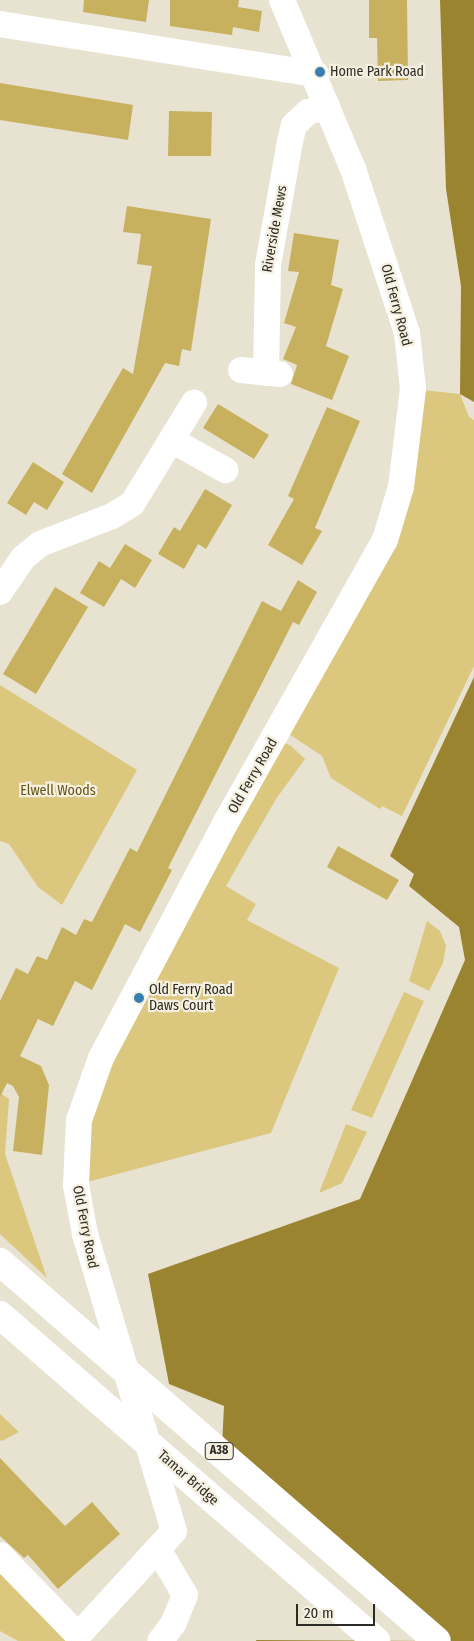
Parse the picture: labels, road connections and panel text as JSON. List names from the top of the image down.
{
  "streets": {
    "highway": ["A38", "Tamar Bridge"],
    "street": ["Riverside Mews", "Old Ferry Road"]
  },
  "crossings": [
    ["Riverside Mews", "Old Ferry Road"]
  ],
  "parks": ["Elwell Woods"],
  "places": ["Home Park Road", "Old Ferry Road Daws Court"],
  "scale_bar": "20 m"
}
